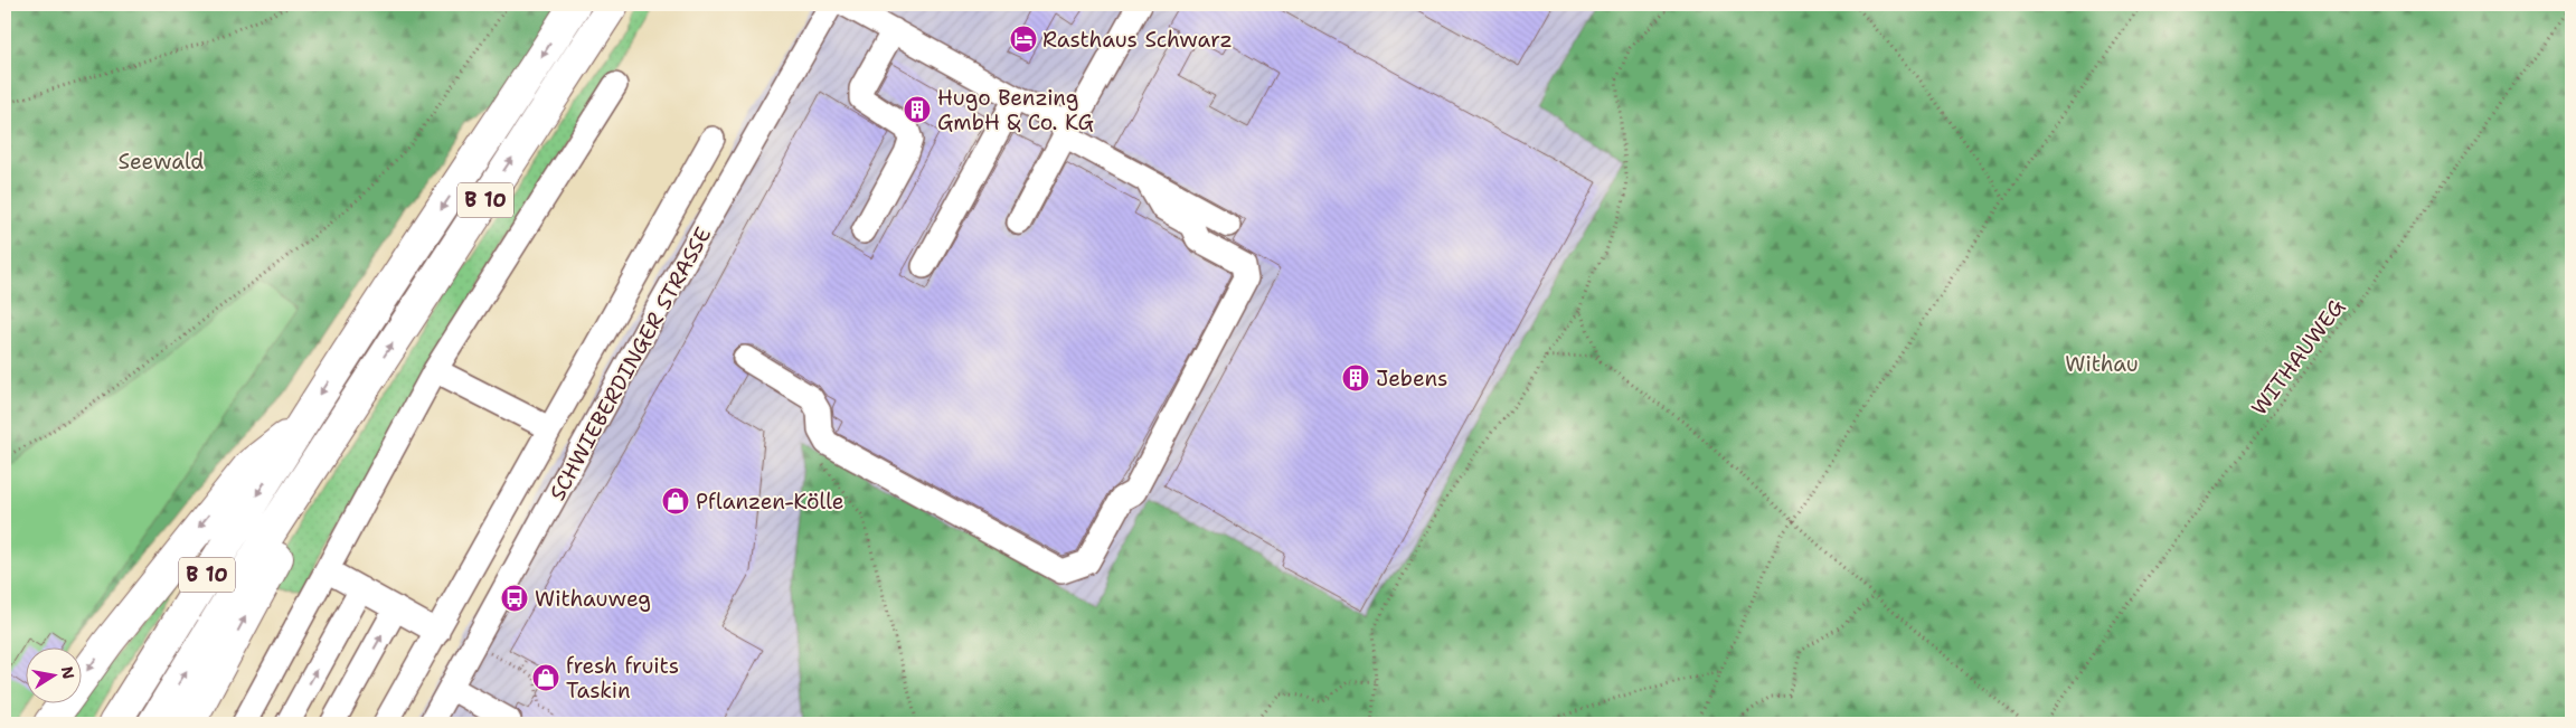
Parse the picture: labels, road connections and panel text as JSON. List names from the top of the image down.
{
  "streets": {
    "highway": ["B 10"],
    "street": ["SCHWIEBERDINGER STRASSE"],
    "path": ["WITHAUWEG"]
  },
  "parks": ["Seewald", "Withau"],
  "places": {
    "hotel": ["Rasthaus Schwarz"],
    "building": ["Hugo Benzing GmbH & Co. KG", "Jebens"],
    "shop": ["Pflanzen-Kölle", "fresh fruits Taskin"],
    "bus stop": ["Withauweg"]
  },
  "north": "right"
}
